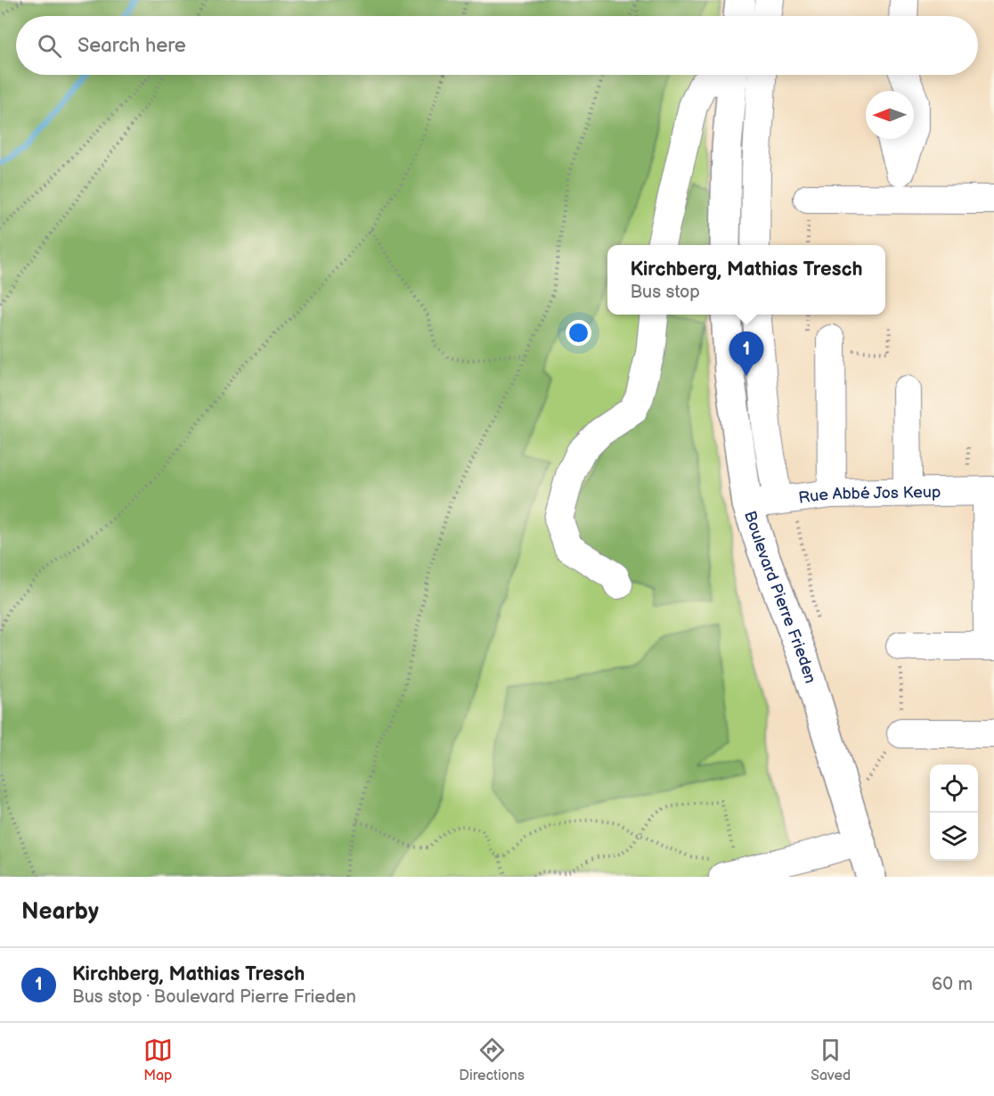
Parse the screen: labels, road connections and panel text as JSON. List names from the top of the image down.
{
  "streets": {
    "main road": ["Boulevard Pierre Frieden"],
    "street": ["Rue Abbé Jos Keup"]
  },
  "crossings": [
    ["Rue Abbé Jos Keup", "Boulevard Pierre Frieden"]
  ],
  "north": "left",
  "page": {
    "search": "Search here",
    "popup": ["Kirchberg, Mathias Tresch", "Bus stop"],
    "pins": "1",
    "heading": "Nearby",
    "list": [
      {
        "mark": "1",
        "name": "Kirchberg, Mathias Tresch",
        "note": "Bus stop · Boulevard Pierre Frieden",
        "value": "60 m"
      }
    ],
    "nav": ["Map", "Directions", "Saved"]
  }
}
